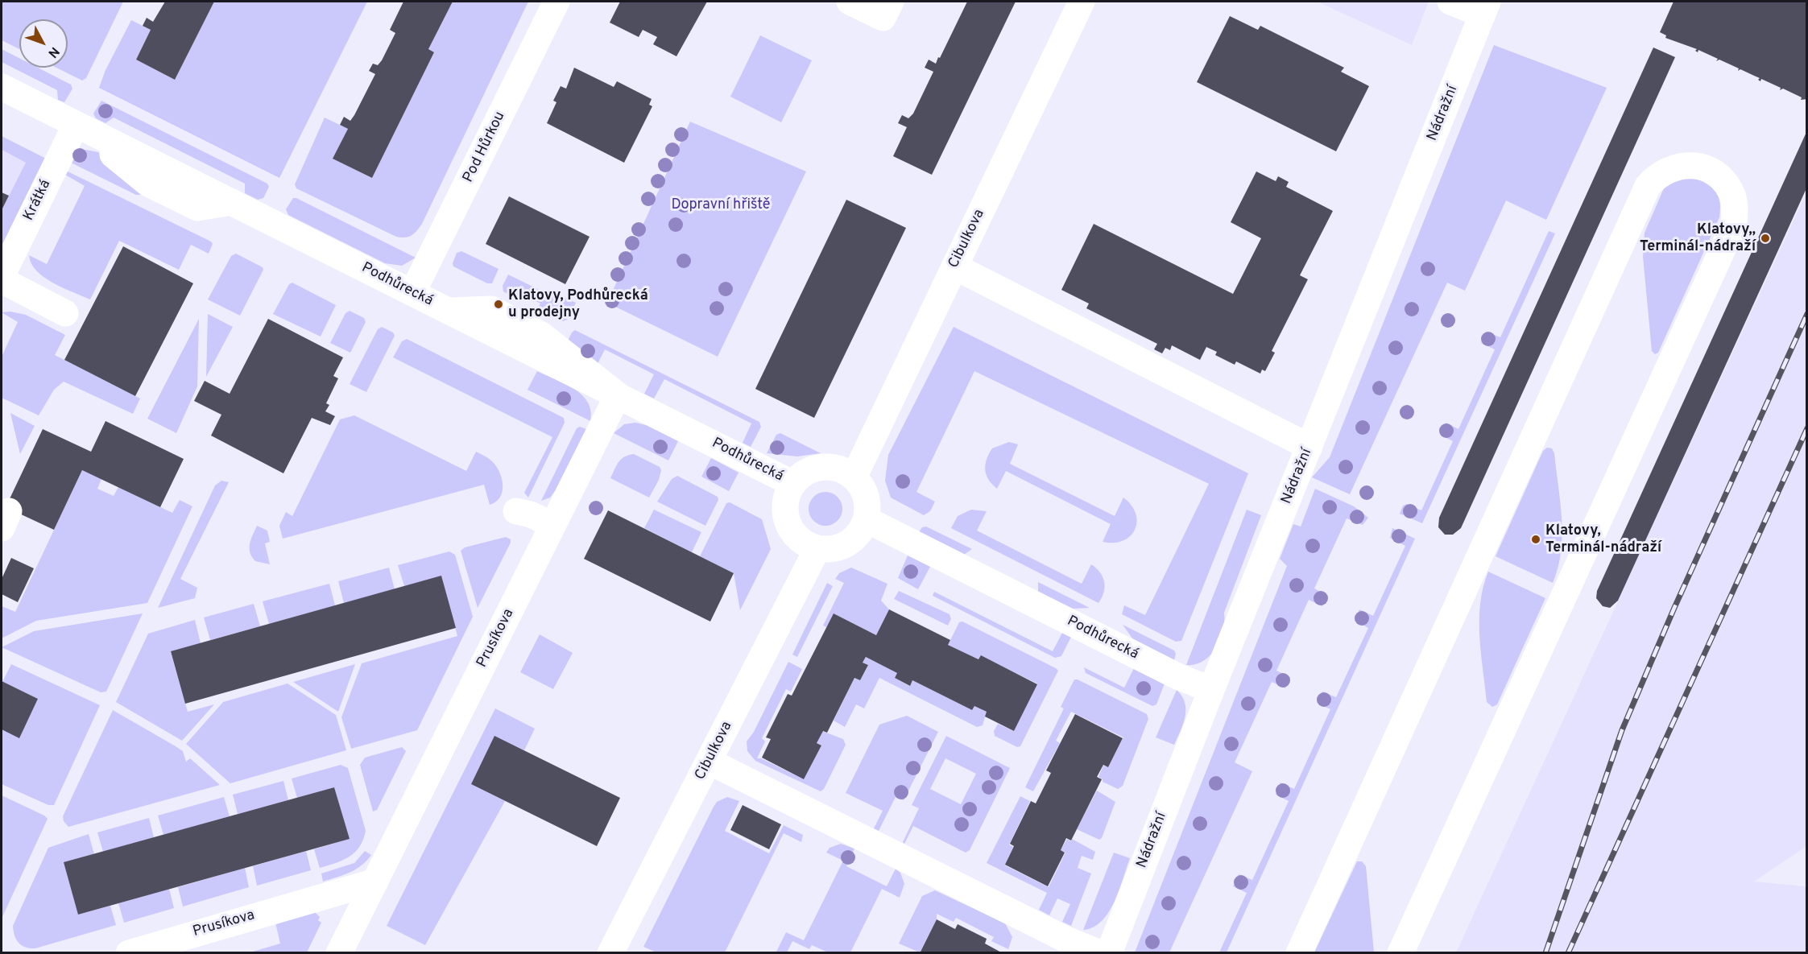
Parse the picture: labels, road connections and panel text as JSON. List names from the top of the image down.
{
  "streets": {
    "street": [
      "Nádražní",
      "Pod Hůrkou",
      "Krátká",
      "Cibulkova",
      "Podhůrecká",
      "Prusíkova"
    ]
  },
  "crossings": [
    ["Nádražní", "Podhůrecká"],
    ["Pod Hůrkou", "Podhůrecká"],
    ["Krátká", "Podhůrecká"],
    ["Cibulkova", "Podhůrecká"],
    ["Podhůrecká", "Prusíkova"]
  ],
  "parks": ["Dopravní hřiště"],
  "places": ["Klatovy,, Terminál-nádraží", "Klatovy, Podhůrecká u prodejny", "Klatovy, Terminál-nádraží"],
  "north": "bottom right"
}
